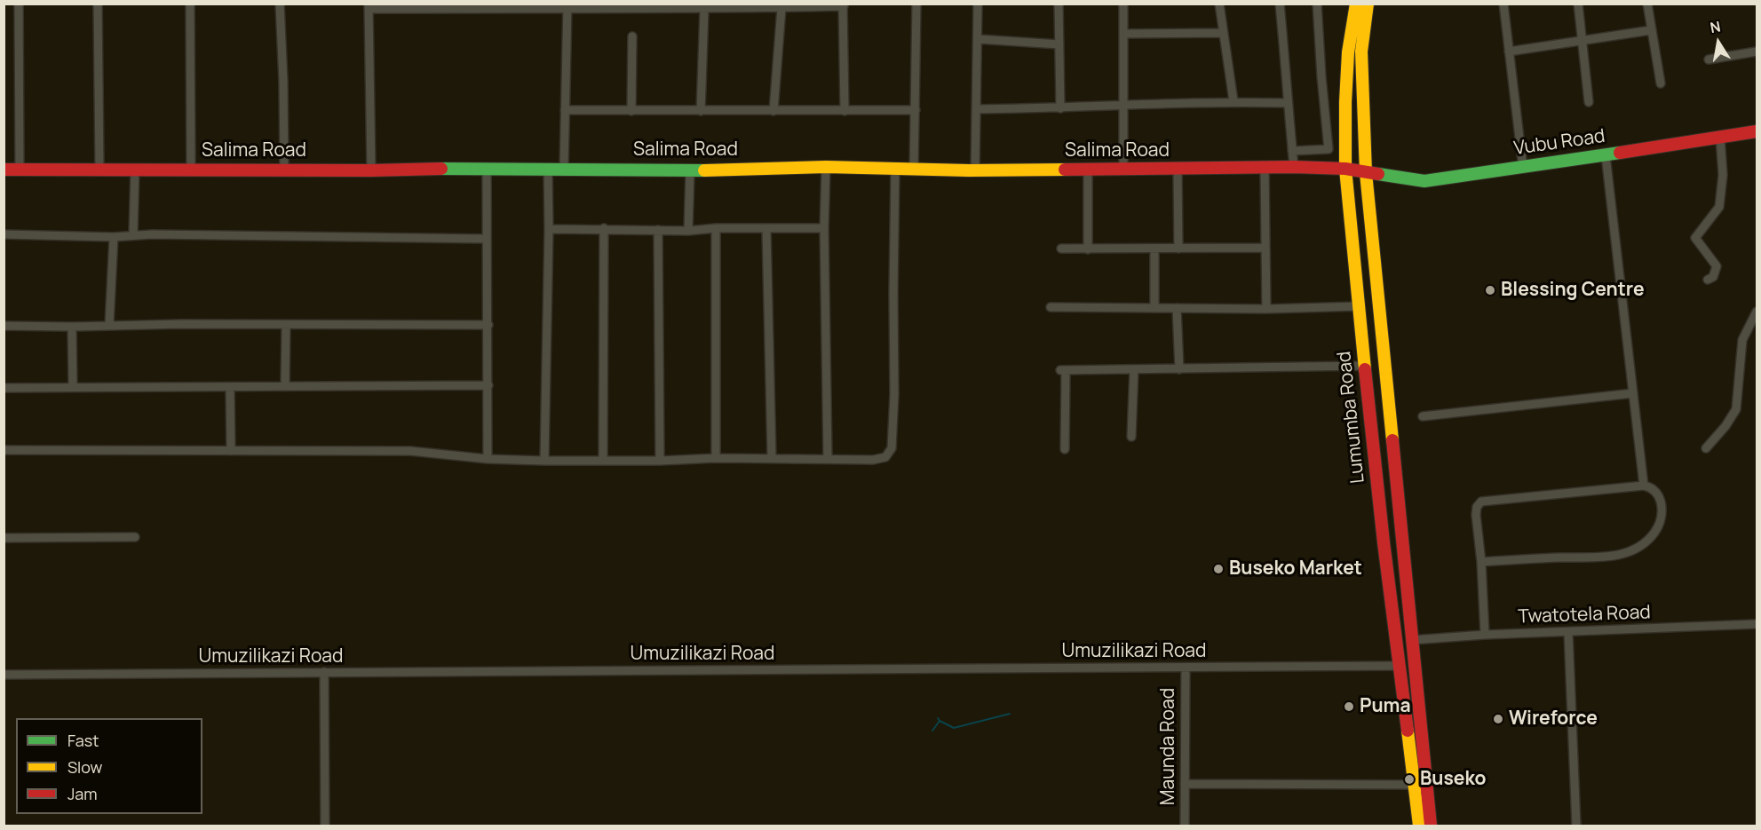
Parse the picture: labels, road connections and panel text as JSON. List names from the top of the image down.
{
  "streets": {
    "street": [
      "Vubu Road",
      "Salima Road",
      "Lumumba Road",
      "Twatotela Road",
      "Umuzilikazi Road",
      "Maunda Road"
    ]
  },
  "crossings": [
    ["Vubu Road", "Salima Road"],
    ["Vubu Road", "Lumumba Road"],
    ["Salima Road", "Lumumba Road"],
    ["Lumumba Road", "Twatotela Road"],
    ["Lumumba Road", "Umuzilikazi Road"],
    ["Umuzilikazi Road", "Maunda Road"]
  ],
  "places": [
    "Blessing Centre",
    "Buseko Market",
    "Puma",
    "Wireforce",
    "Buseko"
  ],
  "legend": ["Fast", "Slow", "Jam"],
  "north": "top"
}
